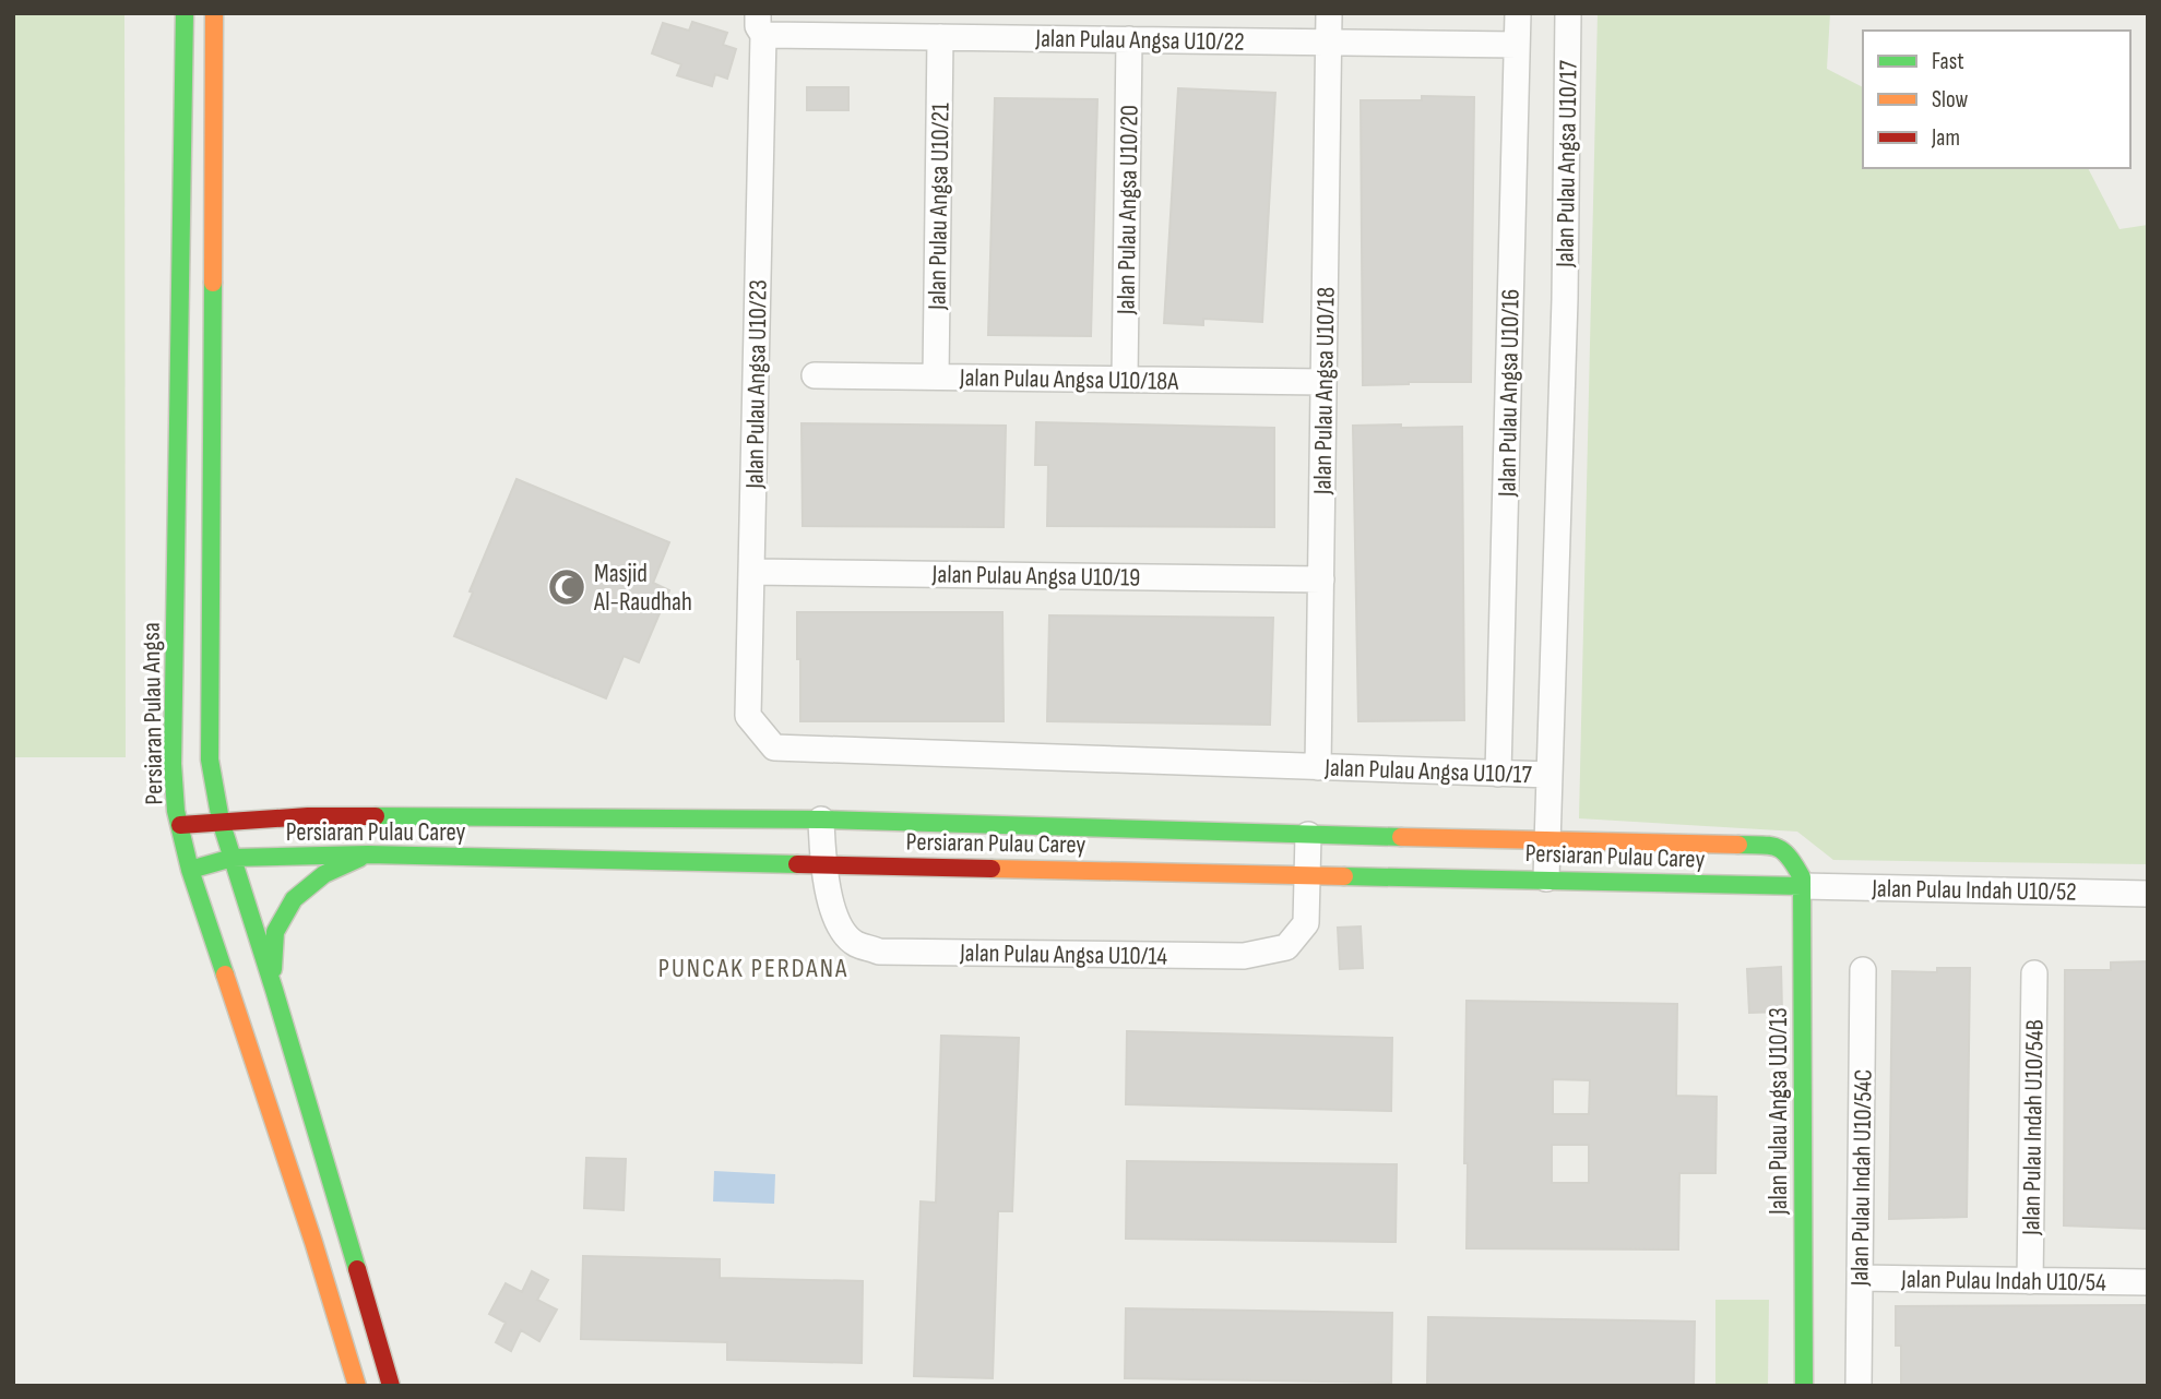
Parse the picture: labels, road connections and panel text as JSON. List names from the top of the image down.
{
  "streets": {
    "street": [
      "Jalan Pulau Angsa U10/22",
      "Jalan Pulau Angsa U10/17",
      "Jalan Pulau Angsa U10/21",
      "Jalan Pulau Angsa U10/20",
      "Jalan Pulau Angsa U10/18A",
      "Jalan Pulau Angsa U10/23",
      "Jalan Pulau Angsa U10/18",
      "Jalan Pulau Angsa U10/16",
      "Jalan Pulau Angsa U10/19",
      "Persiaran Pulau Angsa",
      "Persiaran Pulau Carey",
      "Jalan Pulau Indah U10/52",
      "Jalan Pulau Angsa U10/14",
      "Jalan Pulau Angsa U10/13",
      "Jalan Pulau Indah U10/54B",
      "Jalan Pulau Indah U10/54C",
      "Jalan Pulau Indah U10/54"
    ]
  },
  "crossings": [
    ["Jalan Pulau Angsa U10/22", "Jalan Pulau Angsa U10/21"],
    ["Jalan Pulau Angsa U10/22", "Jalan Pulau Angsa U10/20"],
    ["Jalan Pulau Angsa U10/22", "Jalan Pulau Angsa U10/23"],
    ["Jalan Pulau Angsa U10/22", "Jalan Pulau Angsa U10/18"],
    ["Jalan Pulau Angsa U10/22", "Jalan Pulau Angsa U10/16"],
    ["Jalan Pulau Angsa U10/17", "Jalan Pulau Angsa U10/23"],
    ["Jalan Pulau Angsa U10/17", "Jalan Pulau Angsa U10/18"],
    ["Jalan Pulau Angsa U10/17", "Jalan Pulau Angsa U10/16"],
    ["Jalan Pulau Angsa U10/21", "Jalan Pulau Angsa U10/18A"],
    ["Jalan Pulau Angsa U10/20", "Jalan Pulau Angsa U10/18A"],
    ["Jalan Pulau Angsa U10/18A", "Jalan Pulau Angsa U10/18"],
    ["Jalan Pulau Angsa U10/23", "Jalan Pulau Angsa U10/19"],
    ["Jalan Pulau Angsa U10/18", "Jalan Pulau Angsa U10/19"],
    ["Persiaran Pulau Angsa", "Persiaran Pulau Carey"],
    ["Persiaran Pulau Carey", "Jalan Pulau Indah U10/52"],
    ["Persiaran Pulau Carey", "Jalan Pulau Angsa U10/14"],
    ["Persiaran Pulau Carey", "Jalan Pulau Angsa U10/13"],
    ["Jalan Pulau Indah U10/52", "Jalan Pulau Angsa U10/13"],
    ["Jalan Pulau Indah U10/54B", "Jalan Pulau Indah U10/54"],
    ["Jalan Pulau Indah U10/54C", "Jalan Pulau Indah U10/54"]
  ],
  "districts": ["PUNCAK PERDANA"],
  "places": {
    "mosque": ["Masjid Al-Raudhah"]
  },
  "legend": ["Fast", "Slow", "Jam"]
}
